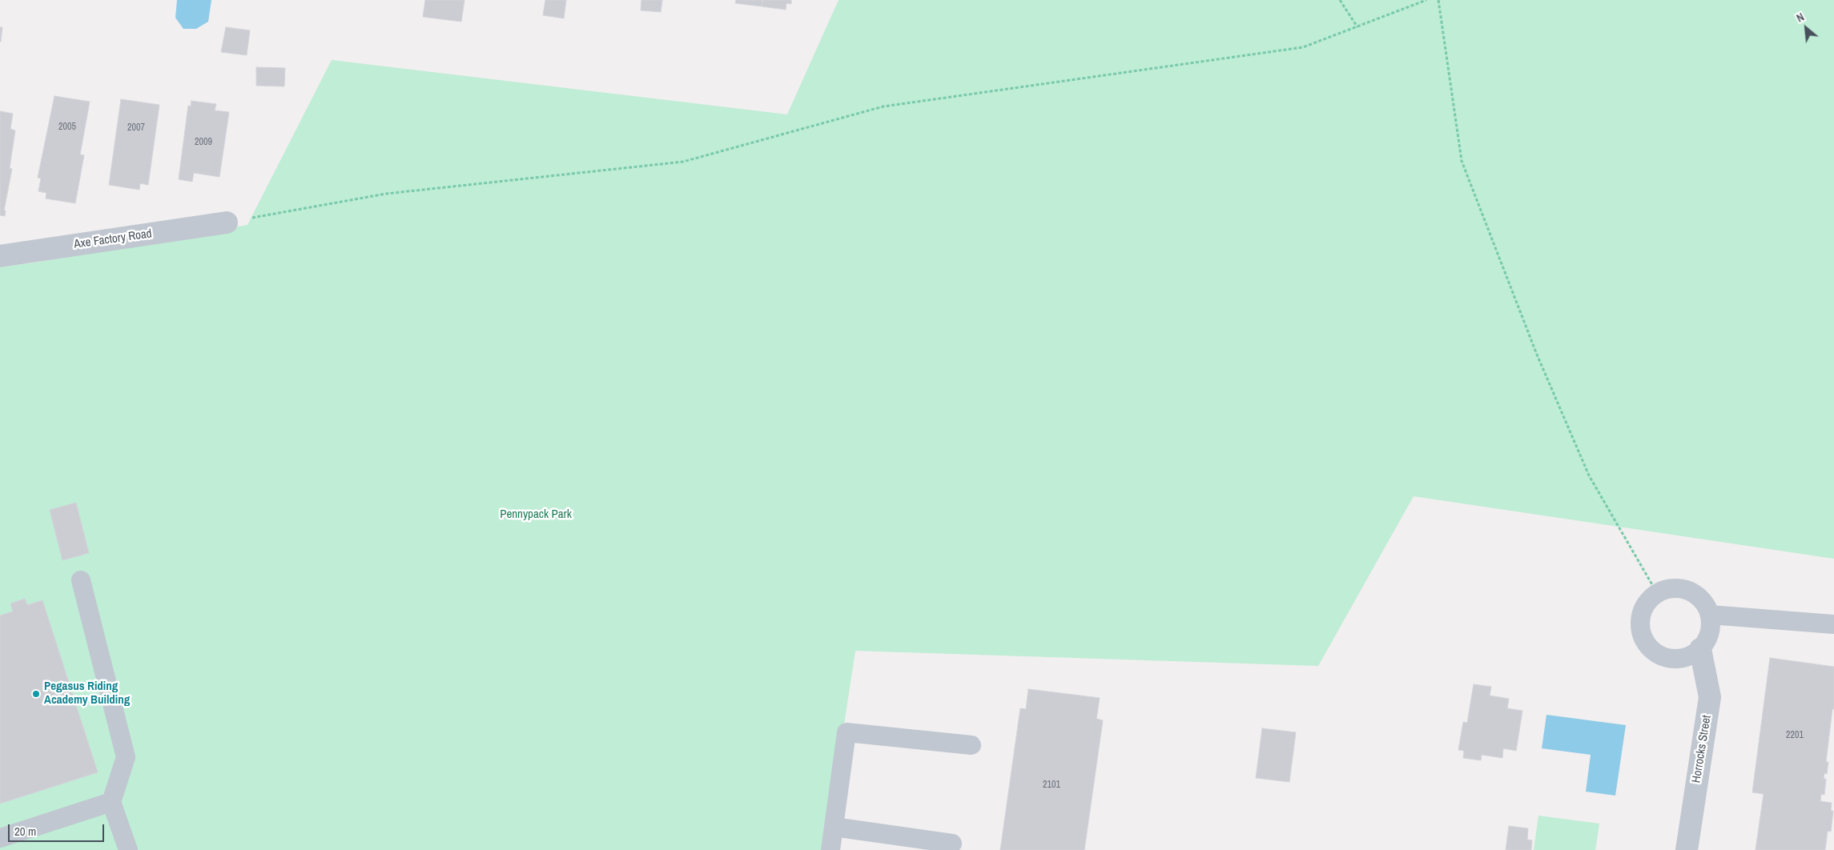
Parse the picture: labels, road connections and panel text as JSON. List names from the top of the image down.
{
  "streets": {
    "street": ["Axe Factory Road", "Horrocks Street"]
  },
  "parks": ["Pennypack Park"],
  "places": ["Pegasus Riding Academy Building"],
  "house_numbers": [
    "2005",
    "2007",
    "2009",
    "2201",
    "2101"
  ],
  "scale_bar": "20 m",
  "north": "top left"
}
